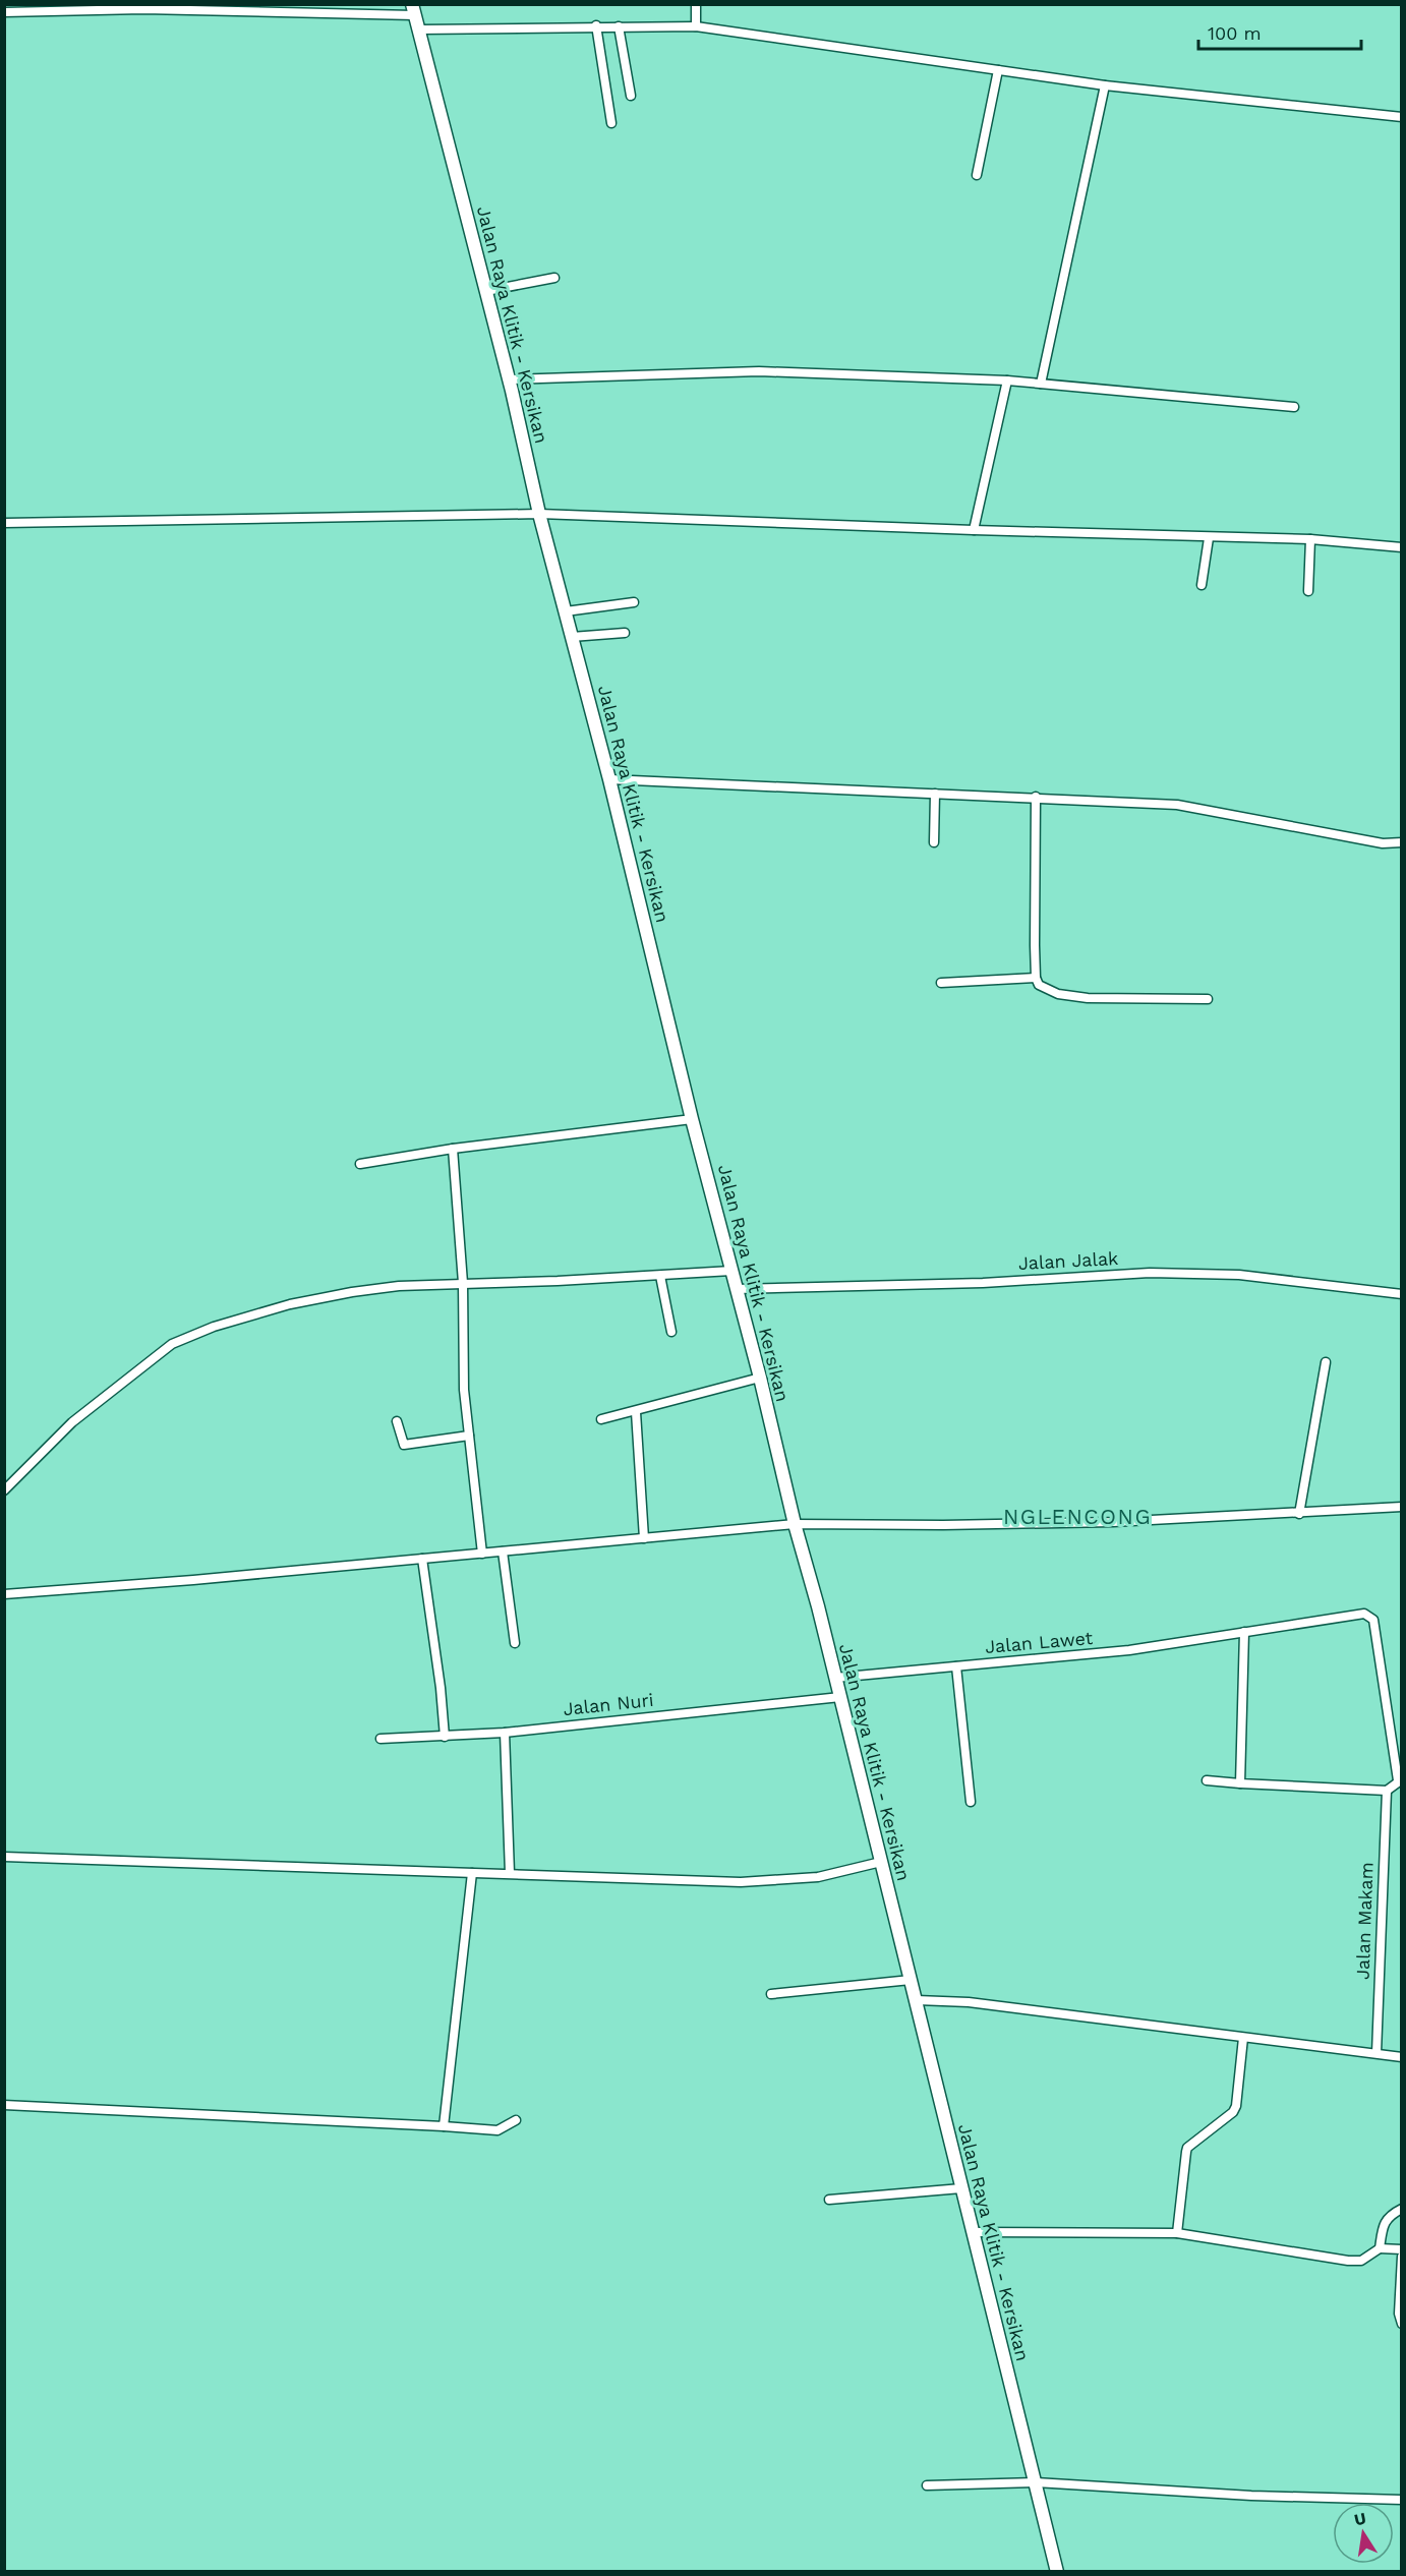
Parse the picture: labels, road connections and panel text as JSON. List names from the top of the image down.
{
  "streets": {
    "street": [
      "Jalan Raya Klitik - Kersikan",
      "Jalan Jalak",
      "Jalan Lawet",
      "Jalan Nuri",
      "Jalan Makam"
    ]
  },
  "crossings": [
    ["Jalan Raya Klitik - Kersikan", "Jalan Jalak"],
    ["Jalan Raya Klitik - Kersikan", "Jalan Lawet"],
    ["Jalan Raya Klitik - Kersikan", "Jalan Nuri"]
  ],
  "districts": ["NGLENCONG"],
  "scale_bar": "100 m",
  "north": "top"
}
